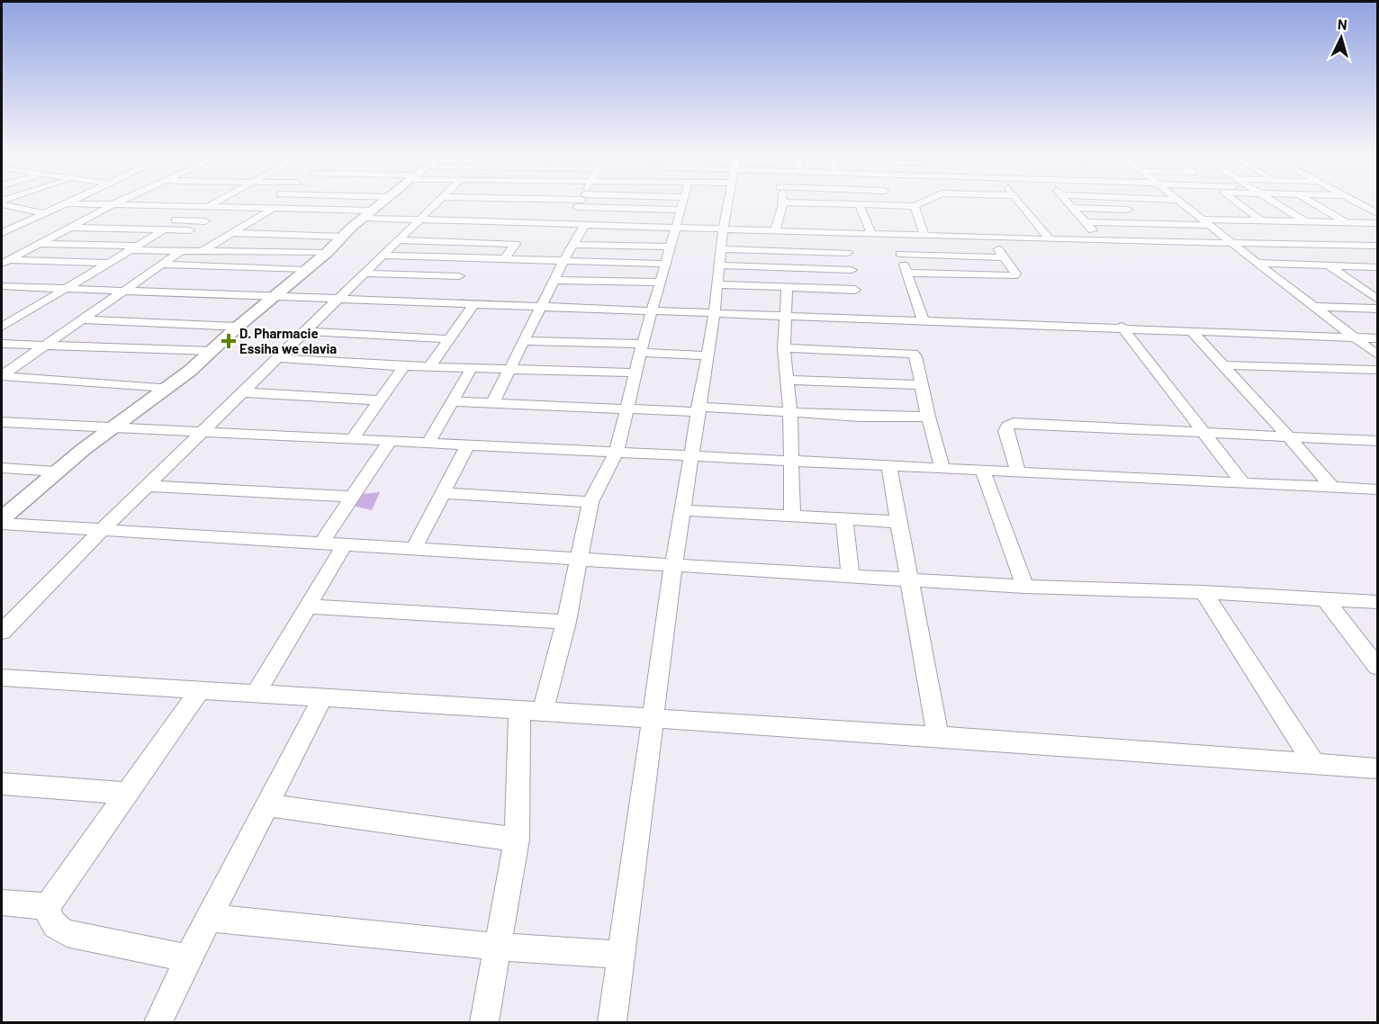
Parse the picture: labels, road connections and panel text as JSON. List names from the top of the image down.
{
  "places": {
    "health": ["D. Pharmacie Essiha we elavia"]
  },
  "north": "top"
}
